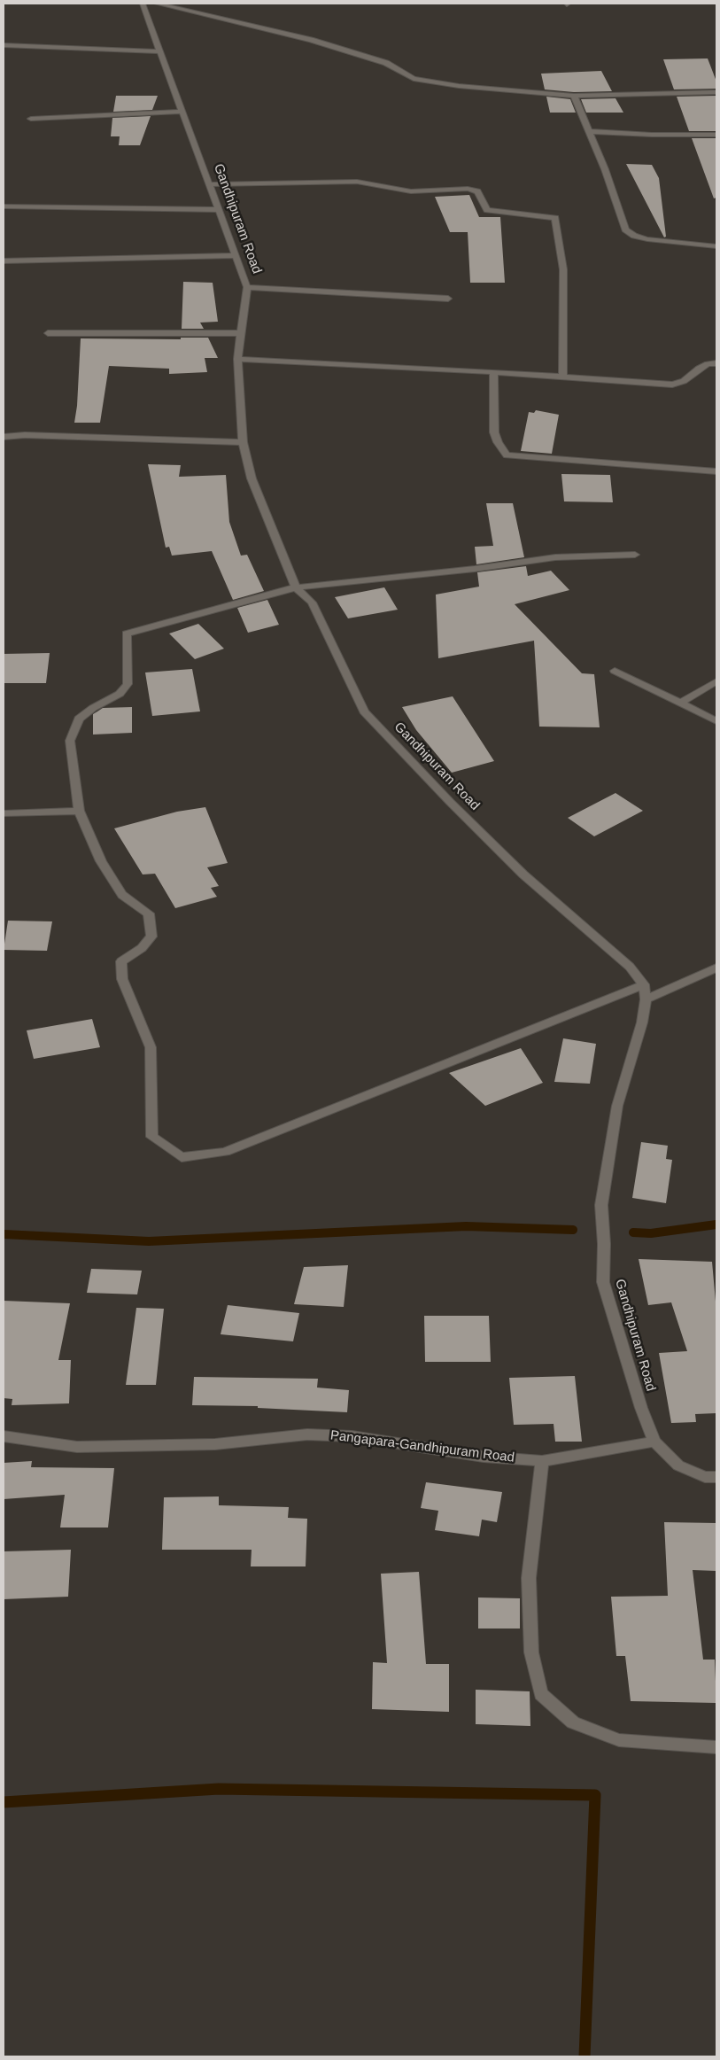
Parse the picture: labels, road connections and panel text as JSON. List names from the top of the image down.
{
  "streets": {
    "street": ["Gandhipuram Road", "Pangapara-Gandhipuram Road"]
  },
  "crossings": [
    ["Gandhipuram Road", "Pangapara-Gandhipuram Road"]
  ]
}
